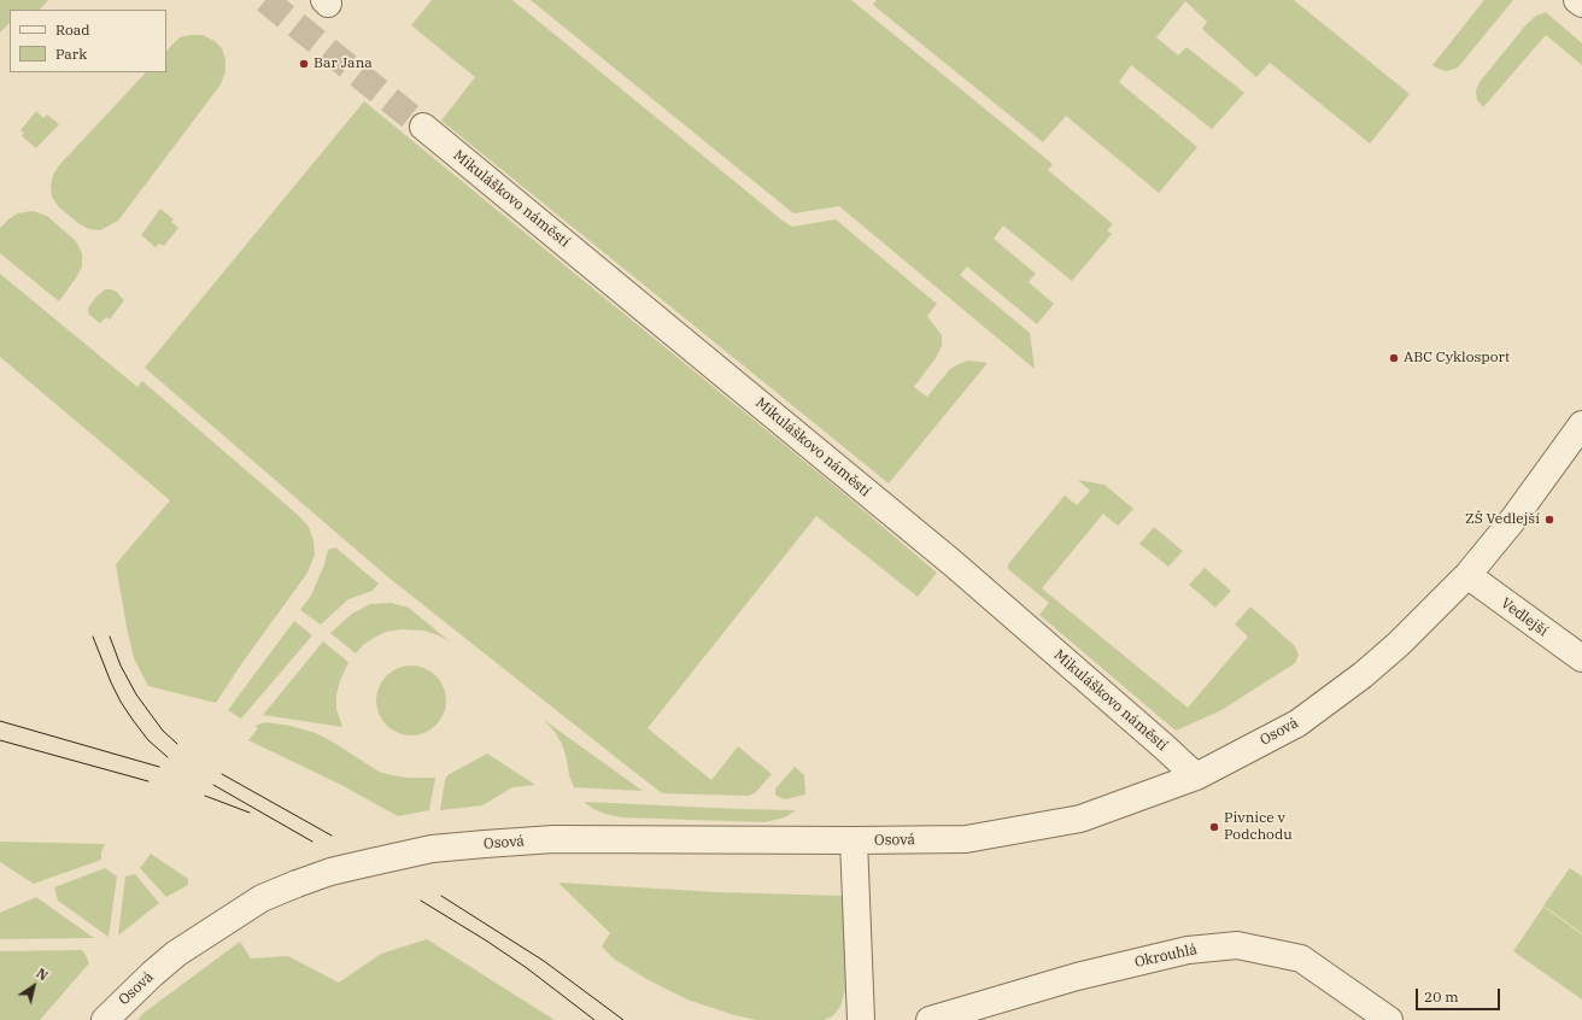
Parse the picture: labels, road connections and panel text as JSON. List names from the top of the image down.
{
  "streets": {
    "street": [
      "Mikuláškovo náměstí",
      "Vedlejší",
      "Osová",
      "Okrouhlá"
    ]
  },
  "crossings": [
    ["Mikuláškovo náměstí", "Osová"],
    ["Vedlejší", "Osová"]
  ],
  "places": [
    "Bar Jana",
    "ABC Cyklosport",
    "ZŠ Vedlejší",
    "Pivnice v Podchodu"
  ],
  "legend": ["Road", "Park"],
  "scale_bar": "20 m",
  "north": "top right"
}
